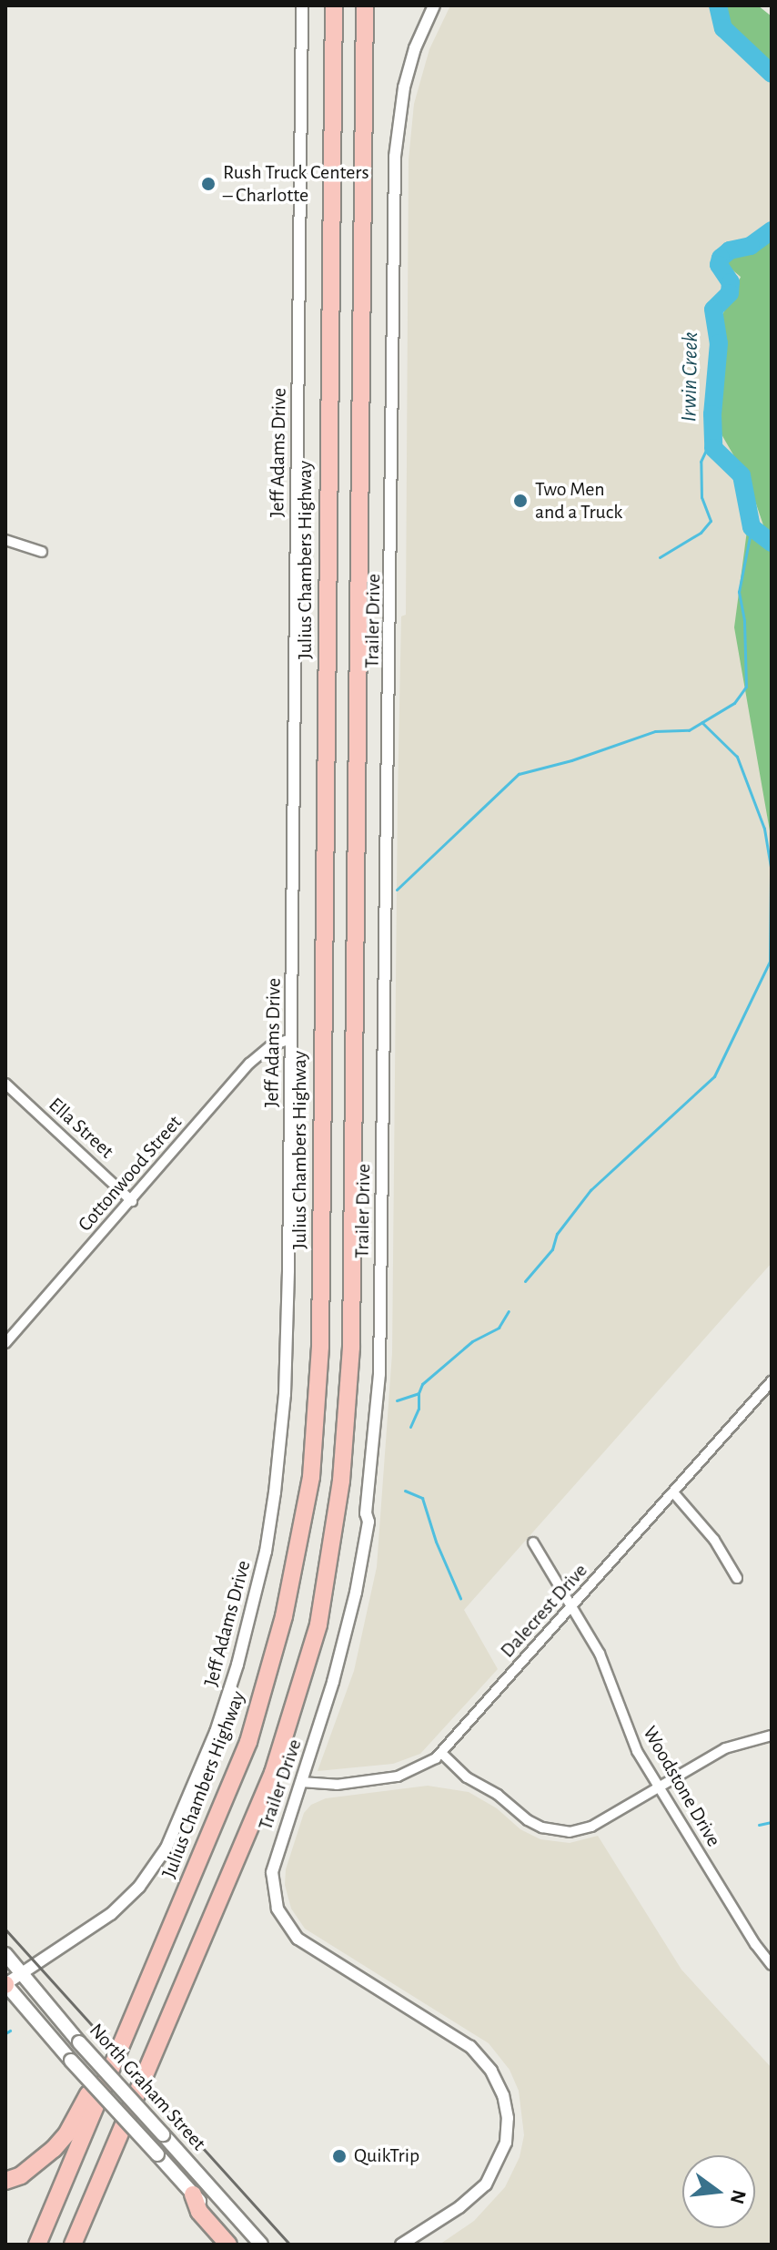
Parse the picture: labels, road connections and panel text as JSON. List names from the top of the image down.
{
  "streets": {
    "highway": ["Julius Chambers Highway"],
    "main road": ["North Graham Street"],
    "street": [
      "Jeff Adams Drive",
      "Trailer Drive",
      "Ella Street",
      "Cottonwood Street",
      "Dalecrest Drive",
      "Woodstone Drive"
    ]
  },
  "crossings": [
    ["Jeff Adams Drive", "Cottonwood Street"],
    ["Jeff Adams Drive", "North Graham Street"],
    ["Trailer Drive", "Dalecrest Drive"],
    ["Ella Street", "Cottonwood Street"],
    ["Dalecrest Drive", "Woodstone Drive"]
  ],
  "water": ["Irwin Creek"],
  "places": ["Rush Truck Centers – Charlotte", "Two Men and a Truck", "QuikTrip"],
  "north": "right"
}
